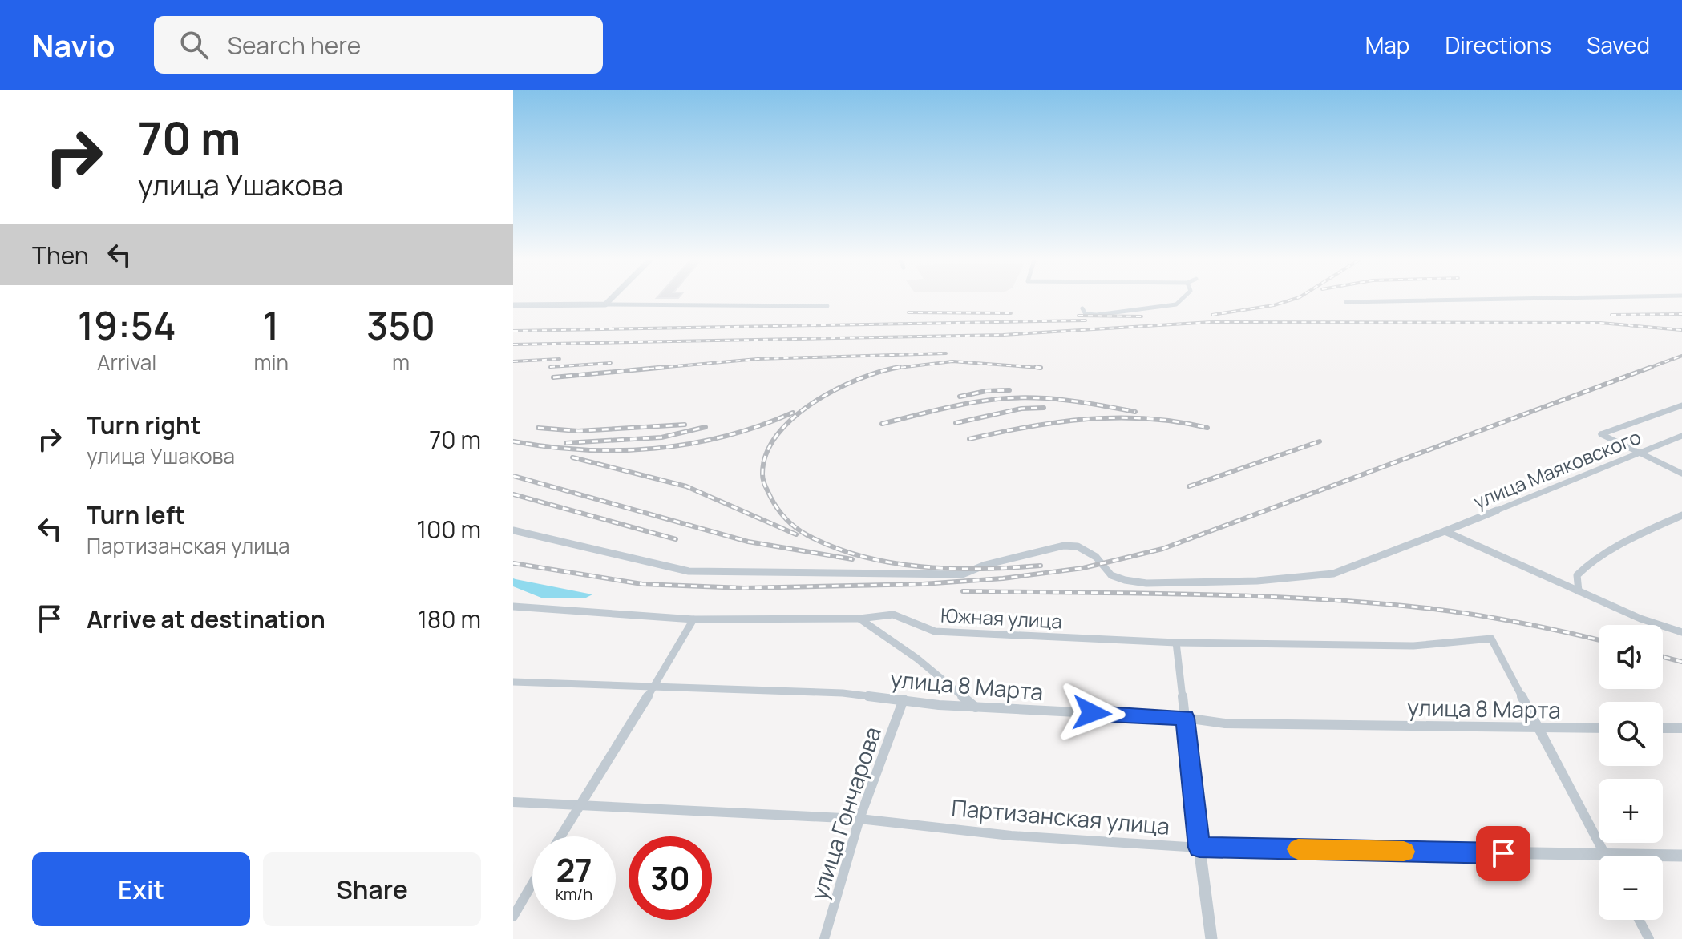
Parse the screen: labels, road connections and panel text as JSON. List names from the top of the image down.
{
  "streets": {
    "street": [
      "улица Маяковского",
      "Южная улица",
      "улица 8 Марта",
      "улица Гончарова",
      "Партизанская улица"
    ]
  },
  "crossings": [
    ["Южная улица", "улица 8 Марта"],
    ["улица 8 Марта", "улица Гончарова"],
    ["улица Гончарова", "Партизанская улица"]
  ],
  "page": {
    "header": "Navio",
    "search": "Search here",
    "nav": ["Map", "Directions", "Saved"],
    "turn": ["70 m", "улица Ушакова"],
    "then": "Then",
    "eta": [
      "19:54",
      "Arrival",
      "1",
      "min",
      "350",
      "m"
    ],
    "list": [
      {
        "name": "Turn right",
        "note": "улица Ушакова",
        "value": "70 m"
      },
      {
        "name": "Turn left",
        "note": "Партизанская улица",
        "value": "100 m"
      },
      {
        "name": "Arrive at destination",
        "value": "180 m"
      }
    ],
    "map_buttons": ["+", "−"],
    "speed": "27 km/h",
    "limit": "30",
    "buttons": ["Exit", "Share"]
  }
}
